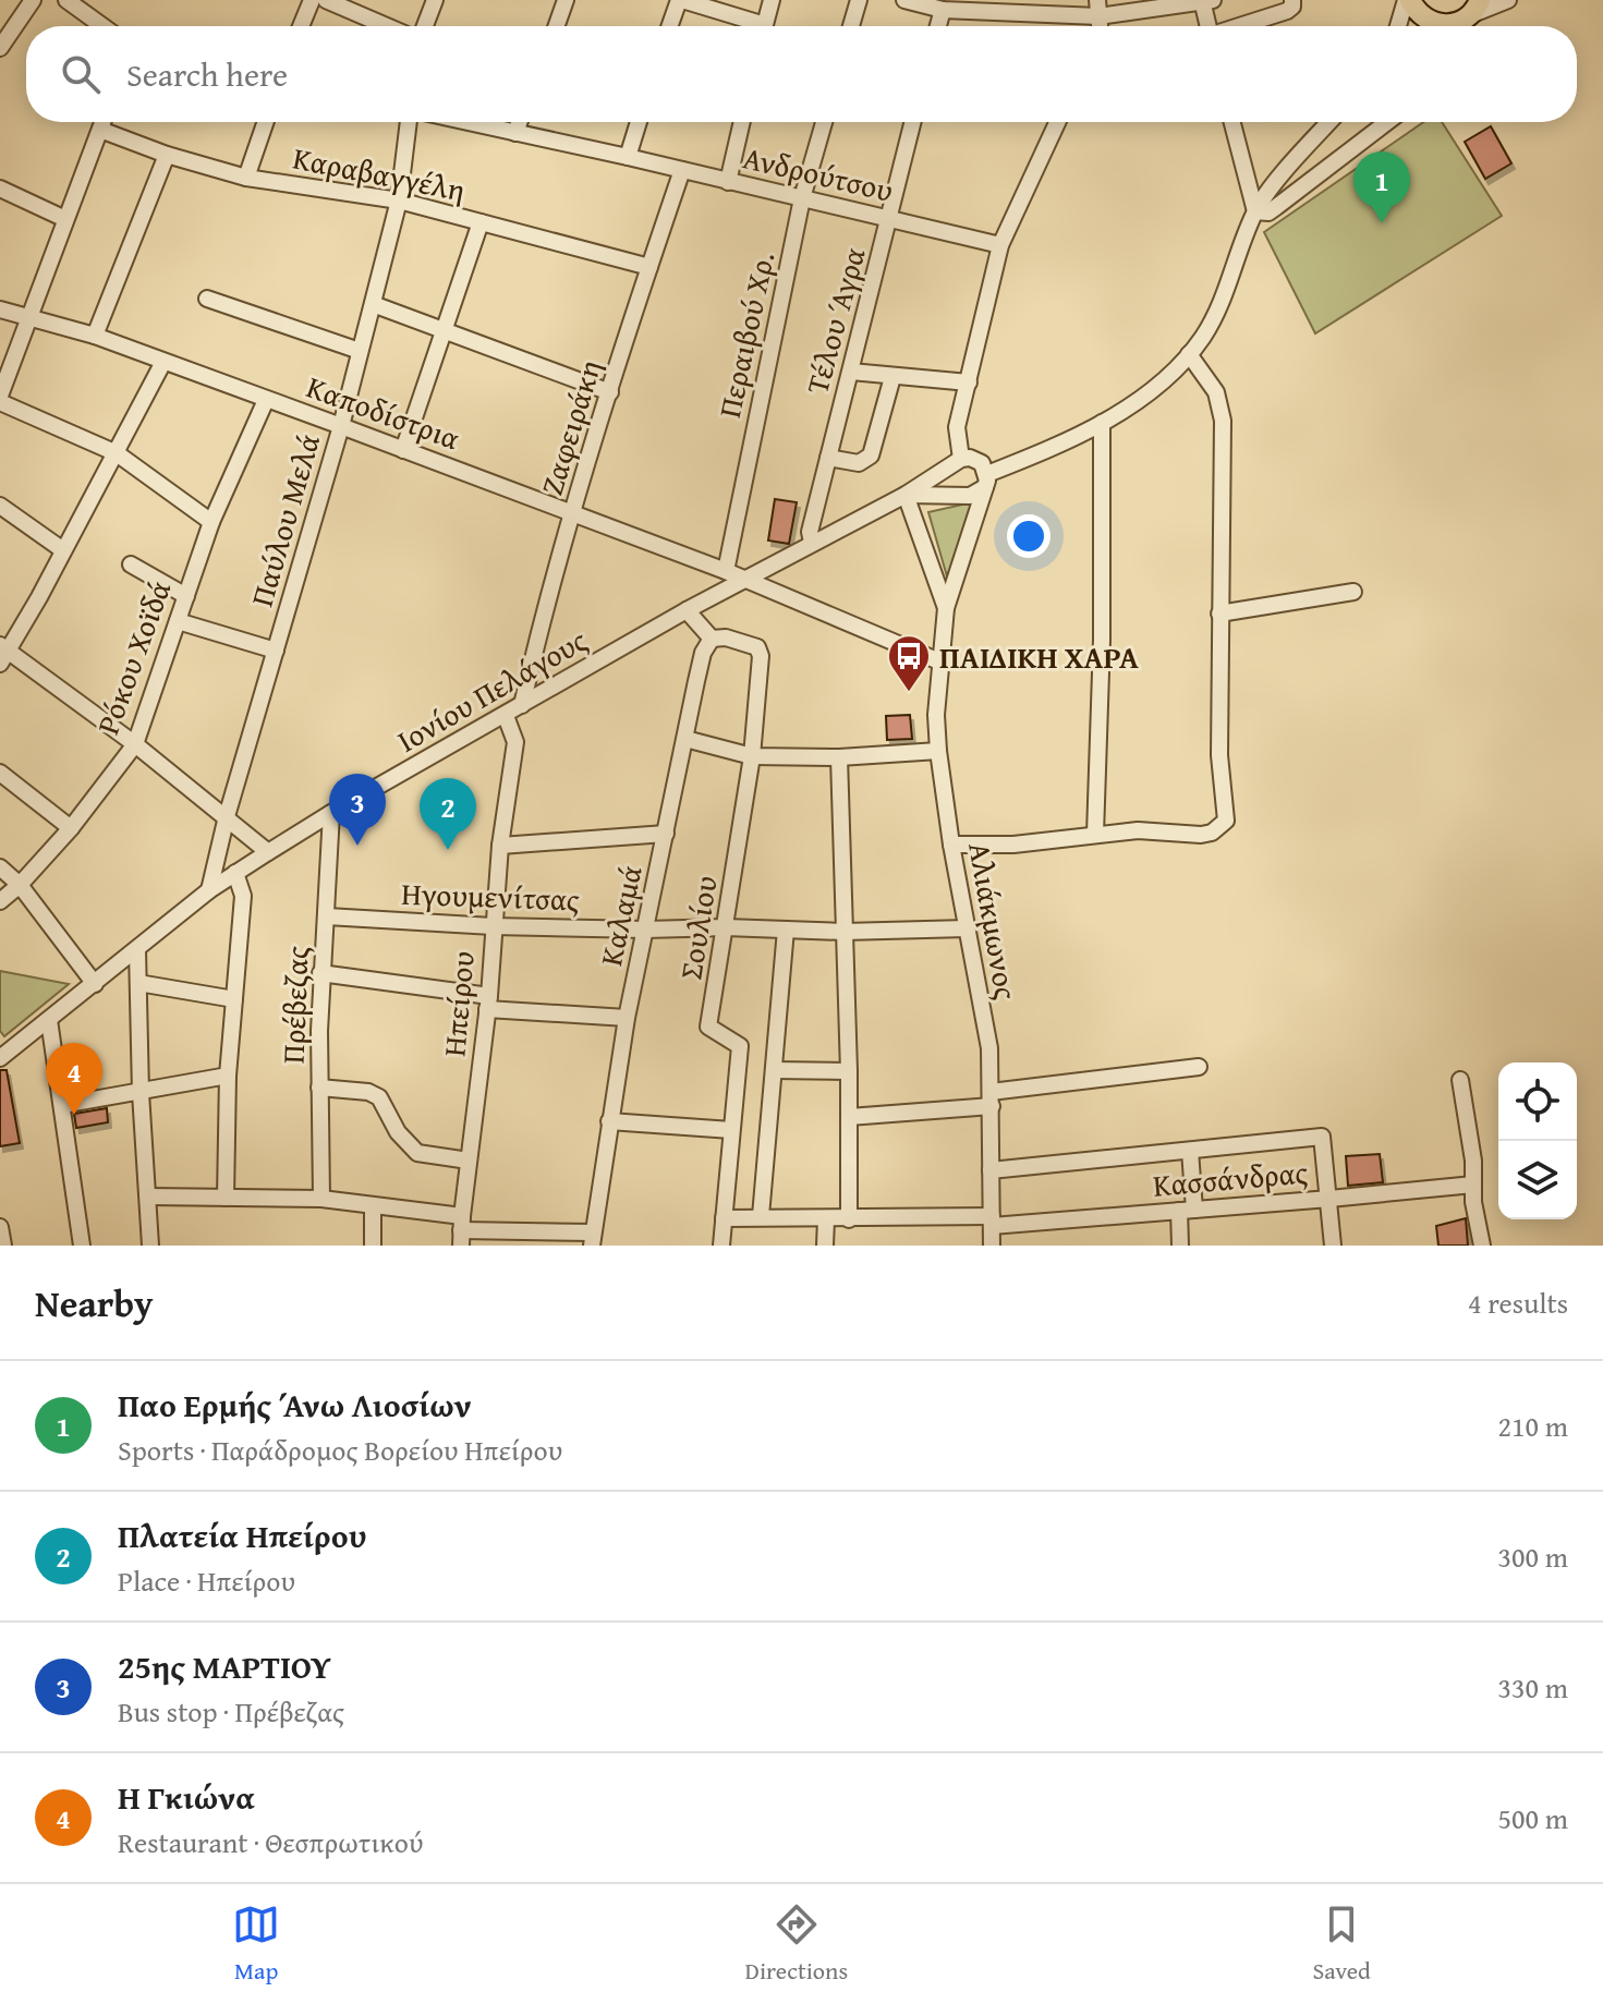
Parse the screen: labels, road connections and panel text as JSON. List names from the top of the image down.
{
  "streets": {
    "street": [
      "Καραβαγγέλη",
      "Ανδρούτσου",
      "Τέλου Άγρα",
      "Περαιβού Χρ.",
      "Καποδίστρια",
      "Ζαφειράκη",
      "Παύλου Μελά",
      "Ρόκου Χοϊδά",
      "Ιονίου Πελάγους",
      "Ηγουμενίτσας",
      "Καλαμά",
      "Αλιάκμωνος",
      "Σουλίου",
      "Ηπείρου",
      "Πρέβεζας",
      "Κασσάνδρας"
    ]
  },
  "crossings": [
    ["Καραβαγγέλη", "Ζαφειράκη"],
    ["Καραβαγγέλη", "Παύλου Μελά"],
    ["Ανδρούτσου", "Τέλου Άγρα"],
    ["Ανδρούτσου", "Περαιβού Χρ."],
    ["Ανδρούτσου", "Ζαφειράκη"],
    ["Τέλου Άγρα", "Ιονίου Πελάγους"],
    ["Περαιβού Χρ.", "Καποδίστρια"],
    ["Καποδίστρια", "Ζαφειράκη"],
    ["Καποδίστρια", "Παύλου Μελά"],
    ["Καποδίστρια", "Ρόκου Χοϊδά"],
    ["Καποδίστρια", "Ιονίου Πελάγους"],
    ["Καποδίστρια", "Αλιάκμωνος"],
    ["Ζαφειράκη", "Ιονίου Πελάγους"],
    ["Παύλου Μελά", "Ιονίου Πελάγους"],
    ["Ιονίου Πελάγους", "Αλιάκμωνος"],
    ["Ιονίου Πελάγους", "Ηπείρου"],
    ["Ιονίου Πελάγους", "Πρέβεζας"],
    ["Ηγουμενίτσας", "Καλαμά"],
    ["Ηγουμενίτσας", "Αλιάκμωνος"],
    ["Ηγουμενίτσας", "Σουλίου"],
    ["Ηγουμενίτσας", "Ηπείρου"],
    ["Ηγουμενίτσας", "Πρέβεζας"],
    ["Καλαμά", "Σουλίου"],
    ["Αλιάκμωνος", "Κασσάνδρας"],
    ["Σουλίου", "Κασσάνδρας"]
  ],
  "places": {
    "bus stop": ["ΠΑΙΔΙΚΗ ΧΑΡΑ"]
  },
  "page": {
    "search": "Search here",
    "pins": [
      "1",
      "3",
      "2",
      "4"
    ],
    "heading": ["Nearby", "4 results"],
    "list": [
      {
        "mark": "1",
        "name": "Παο Ερμής Άνω Λιοσίων",
        "note": "Sports · Παράδρομος Βορείου Ηπείρου",
        "value": "210 m"
      },
      {
        "mark": "2",
        "name": "Πλατεία Ηπείρου",
        "note": "Place · Ηπείρου",
        "value": "300 m"
      },
      {
        "mark": "3",
        "name": "25ης ΜΑΡΤΙΟΥ",
        "note": "Bus stop · Πρέβεζας",
        "value": "330 m"
      },
      {
        "mark": "4",
        "name": "Η Γκιώνα",
        "note": "Restaurant · Θεσπρωτικού",
        "value": "500 m"
      }
    ],
    "nav": ["Map", "Directions", "Saved"]
  }
}
